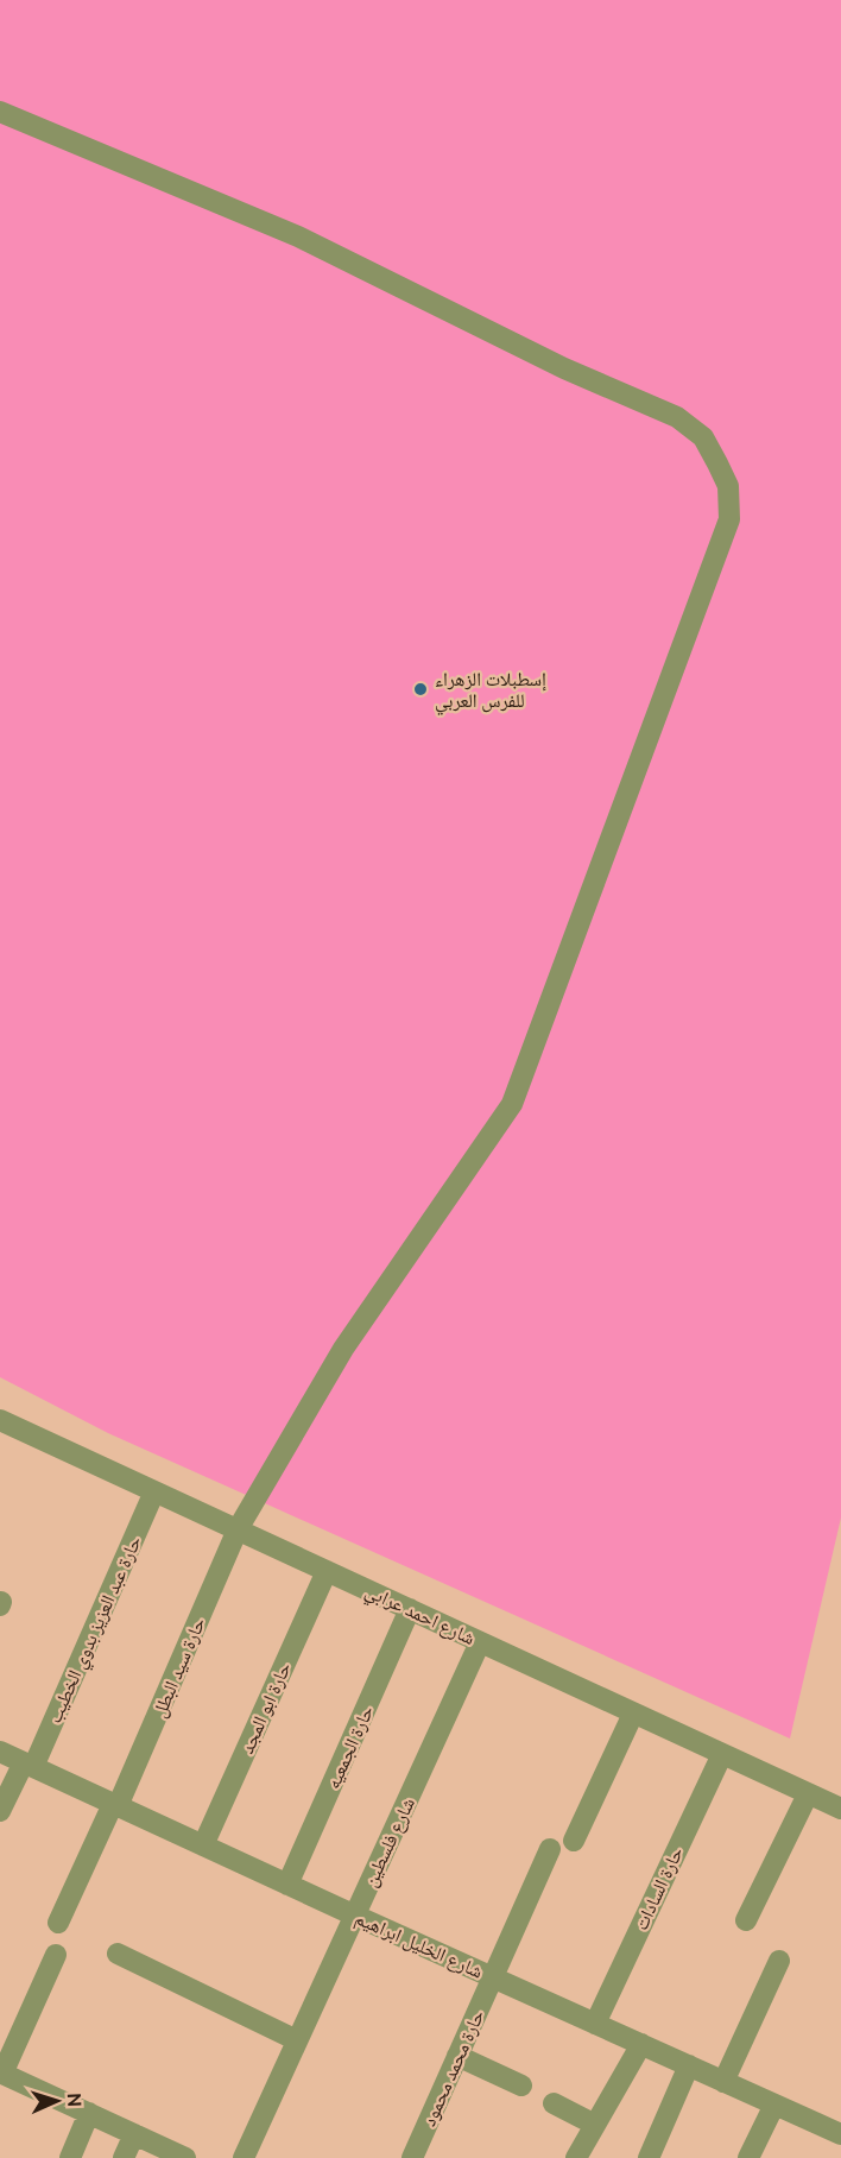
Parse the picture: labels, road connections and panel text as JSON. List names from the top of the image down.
{
  "streets": {
    "street": [
      "شارع احمد عرابي",
      "حارة عبد العزيز بدوي الخطيب",
      "حارة سيد البطل",
      "حارة ابو المجد",
      "حارة الجمعيه",
      "شارع فلسطين",
      "حارة السادات",
      "شارع الخليل ابراهيم",
      "حارة محمد محمود"
    ]
  },
  "crossings": [
    ["شارع احمد عرابي", "حارة عبد العزيز بدوي الخطيب"],
    ["شارع احمد عرابي", "حارة سيد البطل"],
    ["شارع احمد عرابي", "حارة ابو المجد"],
    ["شارع احمد عرابي", "حارة الجمعيه"],
    ["شارع احمد عرابي", "شارع فلسطين"],
    ["شارع احمد عرابي", "حارة السادات"],
    ["حارة عبد العزيز بدوي الخطيب", "شارع الخليل ابراهيم"],
    ["حارة سيد البطل", "شارع الخليل ابراهيم"],
    ["حارة ابو المجد", "شارع الخليل ابراهيم"],
    ["حارة الجمعيه", "شارع الخليل ابراهيم"],
    ["شارع فلسطين", "شارع الخليل ابراهيم"],
    ["حارة السادات", "شارع الخليل ابراهيم"],
    ["شارع الخليل ابراهيم", "حارة محمد محمود"]
  ],
  "places": ["إسطبلات الزهراء للفرس العربي"],
  "north": "right"
}
